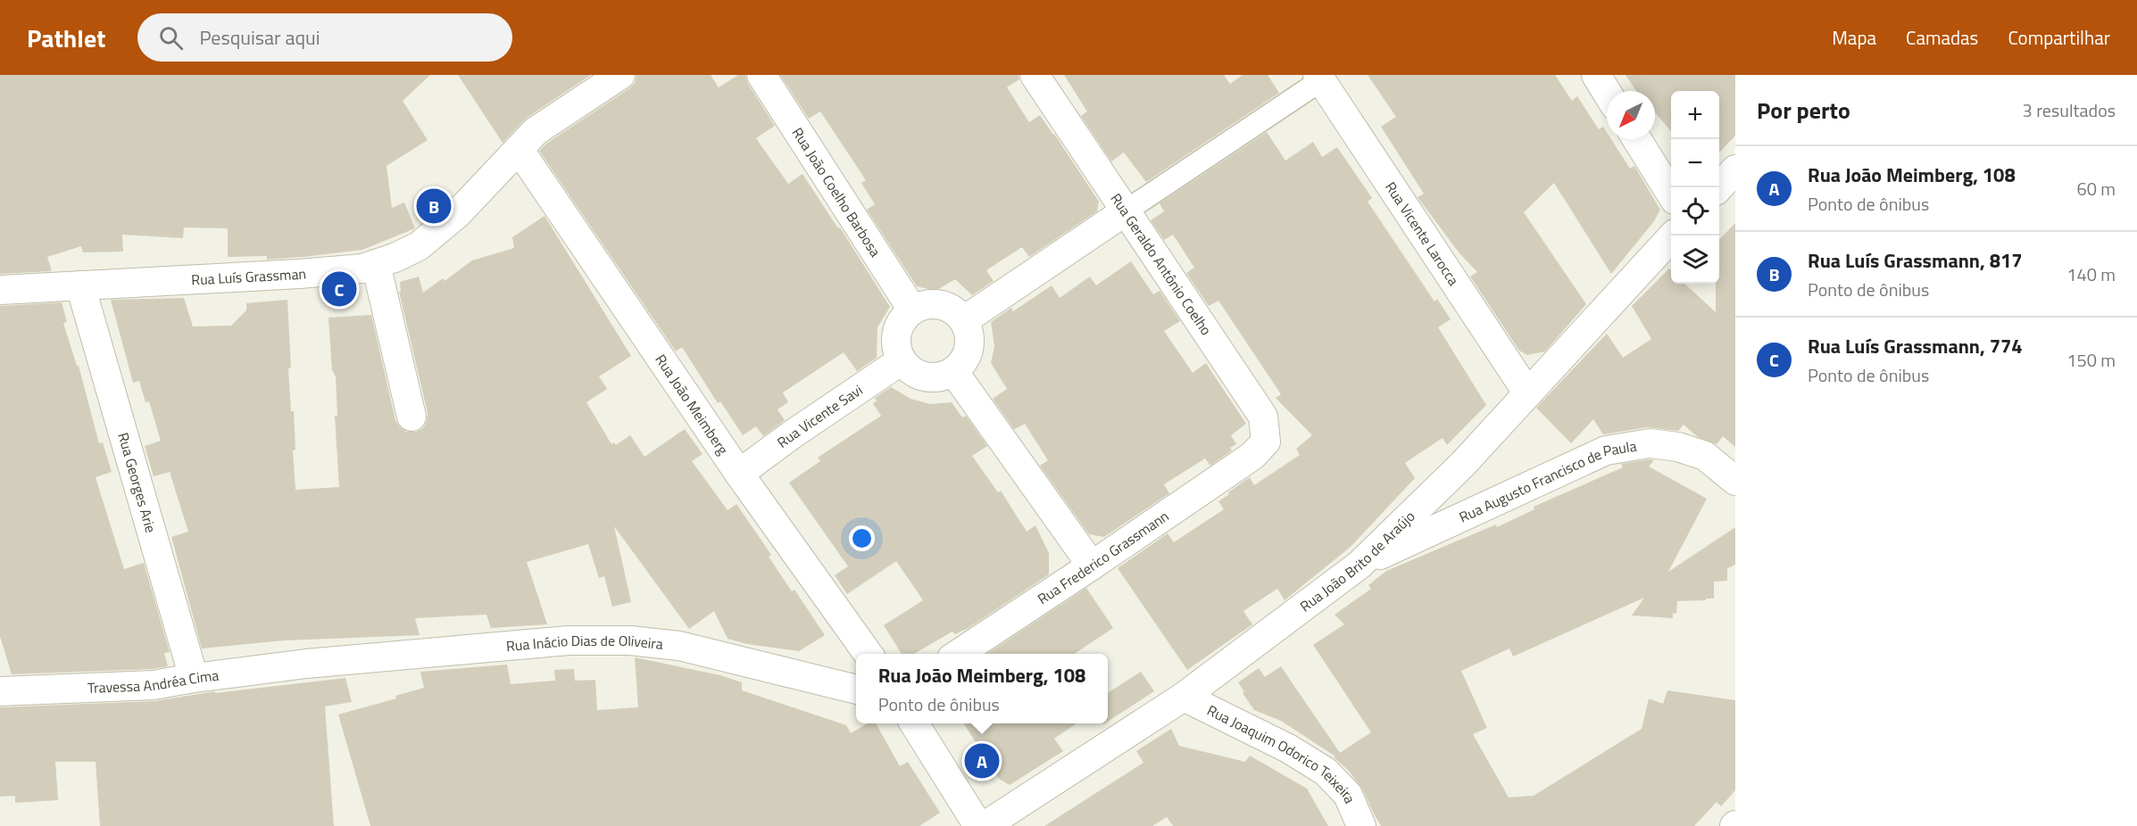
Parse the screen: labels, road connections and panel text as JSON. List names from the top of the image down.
{
  "streets": {
    "street": [
      "Rua João Coelho Barbosa",
      "Rua Vicente Larocca",
      "Rua Geraldo Antônio Coelho",
      "Rua Luís Grassman",
      "Rua João Meimberg",
      "Rua Vicente Savi",
      "Rua Georges Arie",
      "Rua Augusto Francisco de Paula",
      "Rua Frederico Grassmann",
      "Rua João Brito de Araújo",
      "Rua Inácio Dias de Oliveira",
      "Travessa Andréa Cima",
      "Rua Joaquim Odorico Teixeira"
    ]
  },
  "crossings": [
    ["Rua João Coelho Barbosa", "Rua Vicente Savi"],
    ["Rua Vicente Larocca", "Rua João Brito de Araújo"],
    ["Rua Geraldo Antônio Coelho", "Rua Frederico Grassmann"],
    ["Rua Luís Grassman", "Rua João Meimberg"],
    ["Rua Luís Grassman", "Rua Georges Arie"],
    ["Rua João Meimberg", "Rua Vicente Savi"],
    ["Rua Georges Arie", "Travessa Andréa Cima"],
    ["Rua Augusto Francisco de Paula", "Rua João Brito de Araújo"],
    ["Rua João Brito de Araújo", "Rua Joaquim Odorico Teixeira"],
    ["Rua Inácio Dias de Oliveira", "Travessa Andréa Cima"]
  ],
  "north": "bottom left",
  "page": {
    "header": "Pathlet",
    "search": "Pesquisar aqui",
    "nav": ["Mapa", "Camadas", "Compartilhar"],
    "heading": ["Por perto", "3 resultados"],
    "map_buttons": ["+", "−"],
    "list": [
      {
        "mark": "A",
        "name": "Rua João Meimberg, 108",
        "note": "Ponto de ônibus",
        "value": "60 m"
      },
      {
        "mark": "B",
        "name": "Rua Luís Grassmann, 817",
        "note": "Ponto de ônibus",
        "value": "140 m"
      },
      {
        "mark": "C",
        "name": "Rua Luís Grassmann, 774",
        "note": "Ponto de ônibus",
        "value": "150 m"
      }
    ],
    "pins": ["B", "C", "A"],
    "popup": ["Rua João Meimberg, 108", "Ponto de ônibus"]
  }
}
